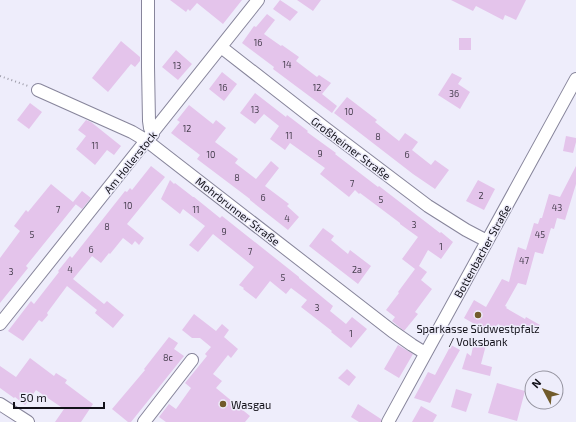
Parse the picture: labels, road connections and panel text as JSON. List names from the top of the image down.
{
  "streets": {
    "street": [
      "Großheimer Straße",
      "Am Hollerstock",
      "Mohrbrunner Straße",
      "Bottenbacher Straße"
    ]
  },
  "crossings": [
    ["Großheimer Straße", "Am Hollerstock"],
    ["Großheimer Straße", "Bottenbacher Straße"],
    ["Am Hollerstock", "Mohrbrunner Straße"],
    ["Mohrbrunner Straße", "Bottenbacher Straße"]
  ],
  "places": ["Sparkasse Südwestpfalz / Volksbank", "Wasgau"],
  "house_numbers": [
    "16",
    "14",
    "13",
    "16",
    "12",
    "36",
    "13",
    "10",
    "12",
    "11",
    "8",
    "11",
    "9",
    "10",
    "6",
    "8",
    "7",
    "2",
    "6",
    "5",
    "10",
    "43",
    "7",
    "11",
    "4",
    "3",
    "8",
    "9",
    "5",
    "45",
    "1",
    "6",
    "7",
    "47",
    "4",
    "2a",
    "3",
    "5",
    "3",
    "1",
    "8c"
  ],
  "scale_bar": "50 m",
  "north": "top left"
}
